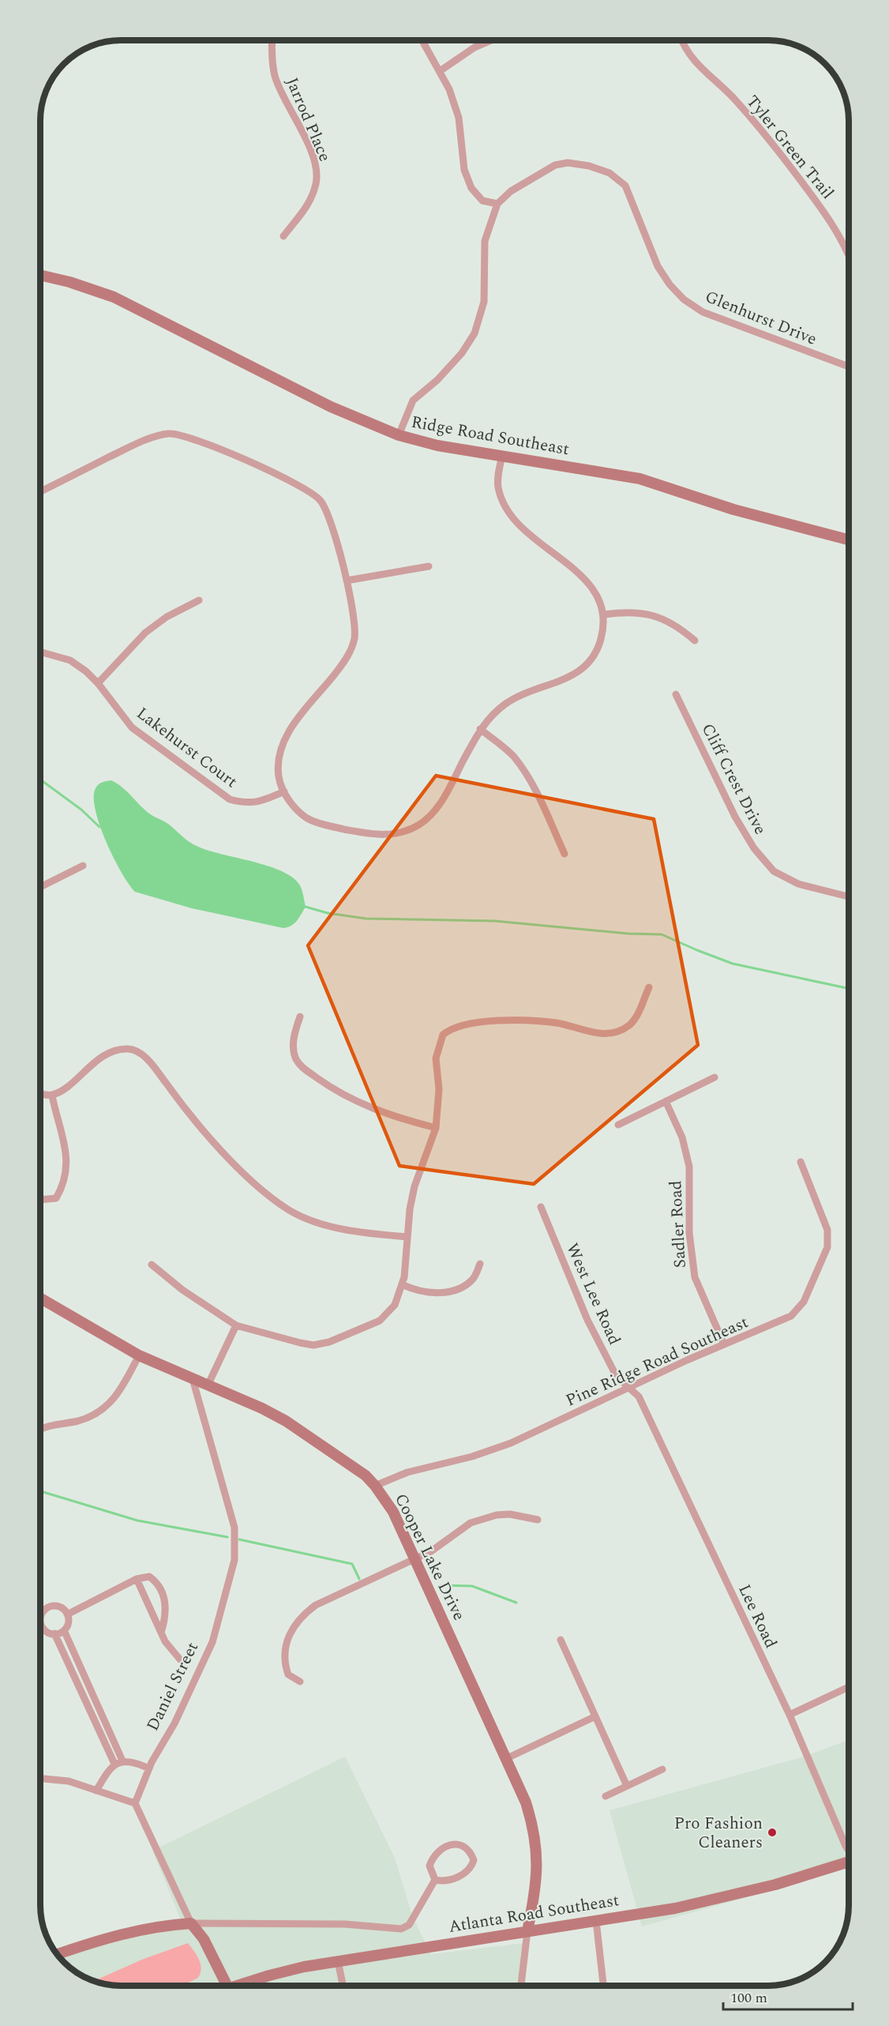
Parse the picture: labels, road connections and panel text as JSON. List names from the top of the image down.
{
  "streets": {
    "street": [
      "Jarrod Place",
      "Tyler Green Trail",
      "Glenhurst Drive",
      "Ridge Road Southeast",
      "Lakehurst Court",
      "Cliff Crest Drive",
      "Sadler Road",
      "West Lee Road",
      "Pine Ridge Road Southeast",
      "Cooper Lake Drive",
      "Lee Road",
      "Daniel Street",
      "Atlanta Road Southeast"
    ]
  },
  "crossings": [
    ["Sadler Road", "Pine Ridge Road Southeast"],
    ["West Lee Road", "Pine Ridge Road Southeast"],
    ["West Lee Road", "Lee Road"],
    ["Pine Ridge Road Southeast", "Cooper Lake Drive"],
    ["Pine Ridge Road Southeast", "Lee Road"],
    ["Cooper Lake Drive", "Daniel Street"],
    ["Cooper Lake Drive", "Atlanta Road Southeast"]
  ],
  "places": ["Pro Fashion Cleaners"],
  "scale_bar": "100 m"
}
